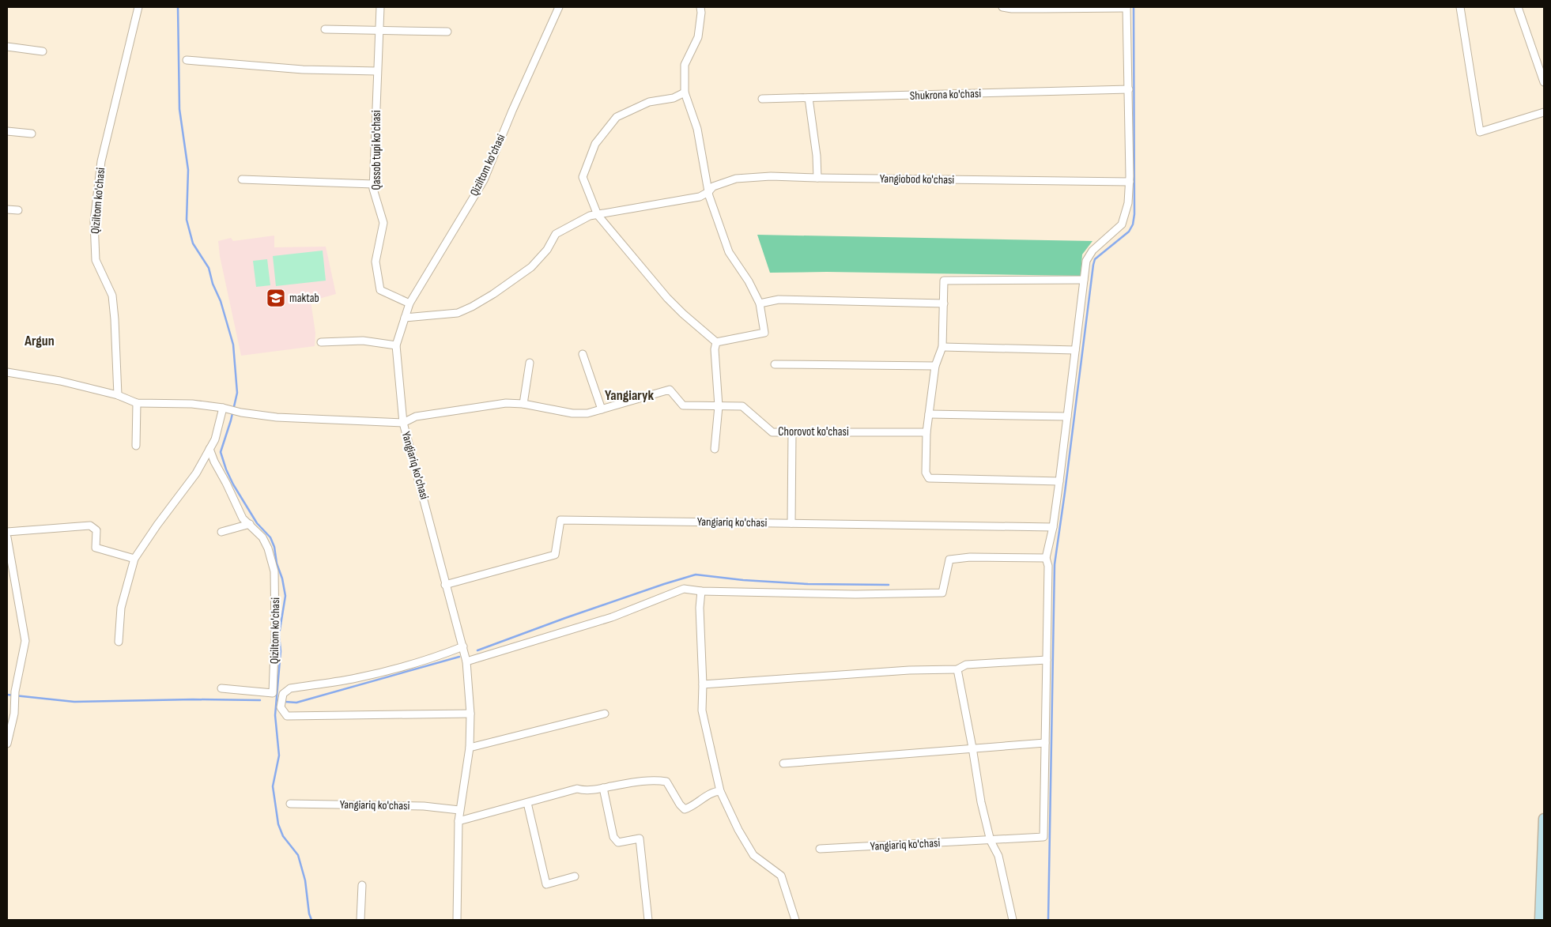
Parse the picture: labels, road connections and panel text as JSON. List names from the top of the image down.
{
  "streets": {
    "street": [
      "Shukrona ko'chasi",
      "Qassob tupi ko'chasi",
      "Qiziltom ko'chasi",
      "Yangiobod ko'chasi",
      "Chorovot ko'chasi",
      "Yangiariq ko'chasi"
    ]
  },
  "crossings": [
    ["Qassob tupi ko'chasi", "Qiziltom ko'chasi"],
    ["Qiziltom ko'chasi", "Yangiariq ko'chasi"]
  ],
  "districts": ["Argun", "Yangiaryk"],
  "places": {
    "school or university": ["maktab"]
  }
}
